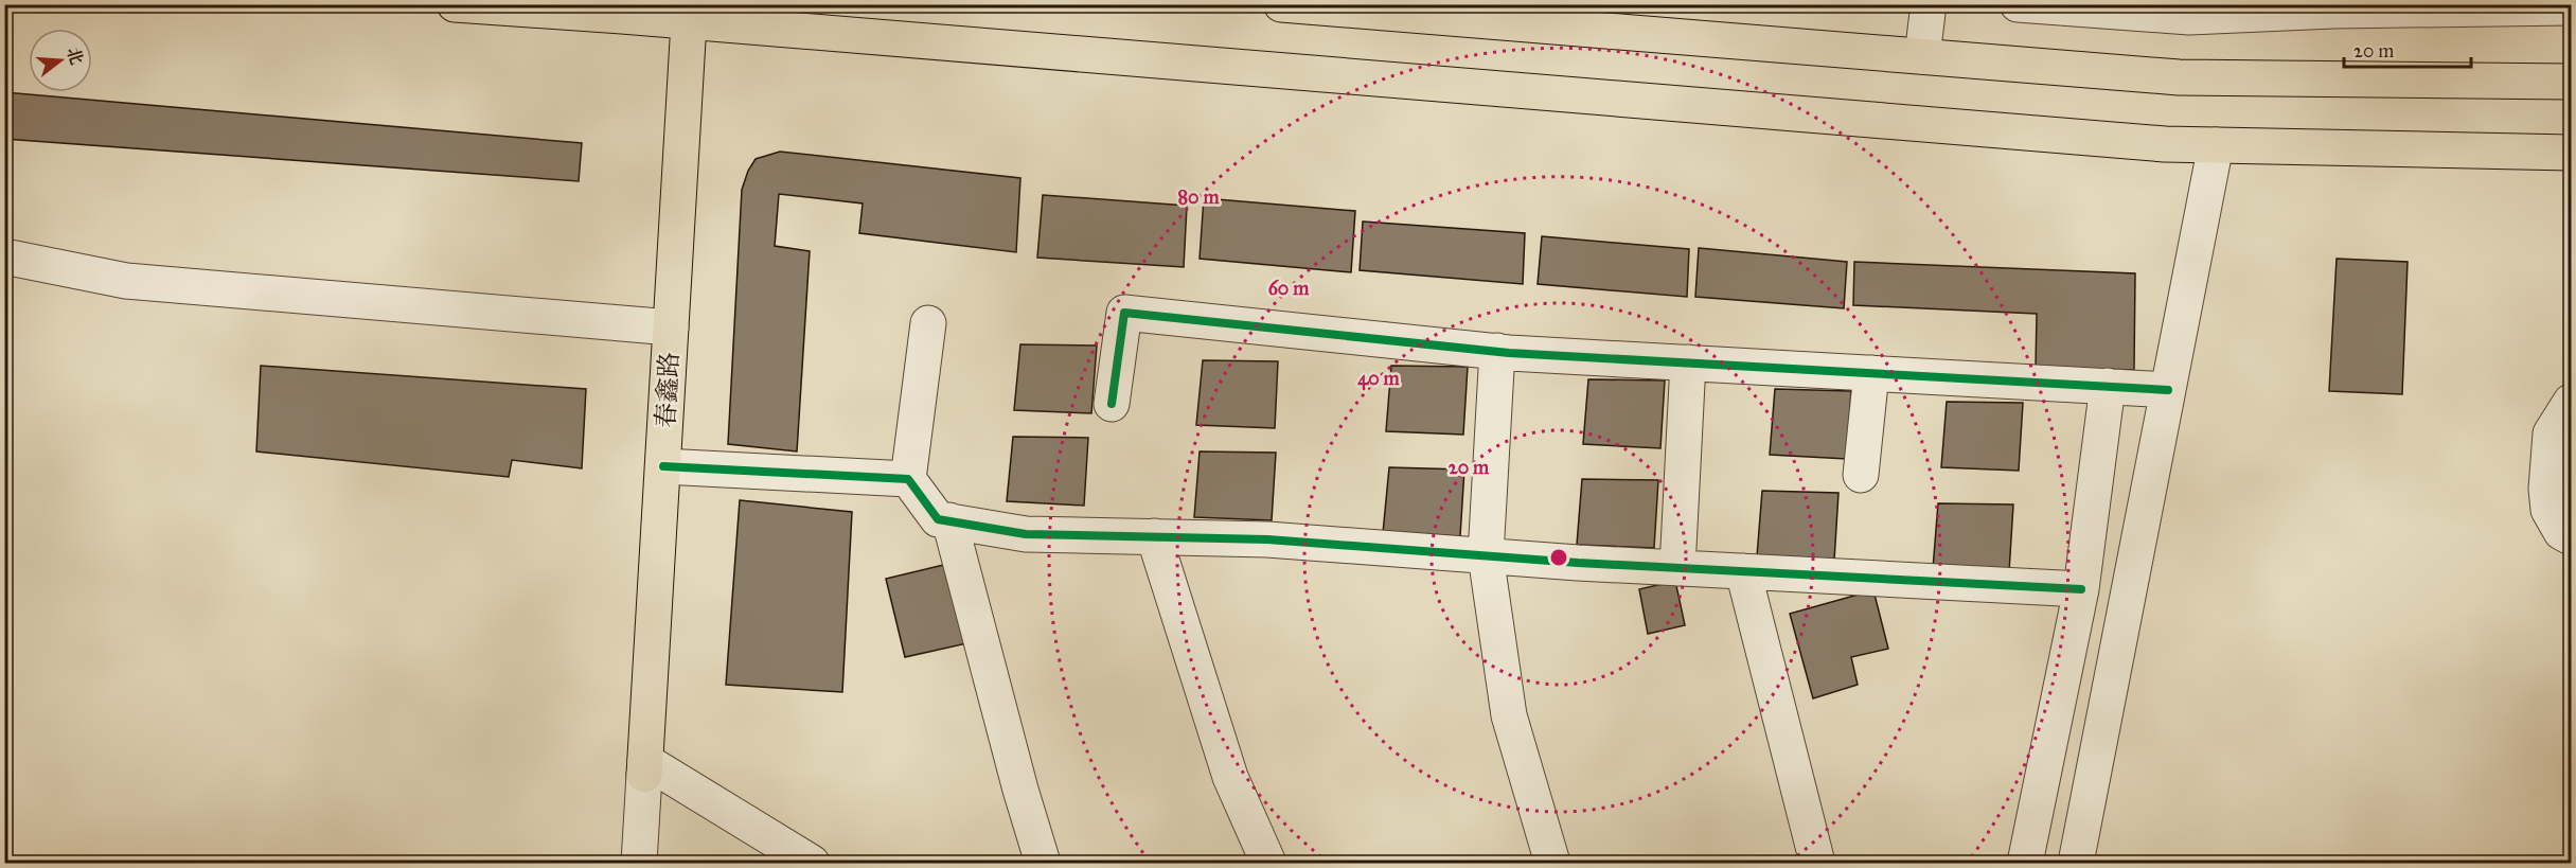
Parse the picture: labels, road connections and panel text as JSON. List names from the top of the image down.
{
  "streets": {
    "main road": ["春鑫路"]
  },
  "scale_bar": "20 m",
  "north": "right",
  "rings": [
    "80 m",
    "60 m",
    "40 m",
    "20 m"
  ]
}
